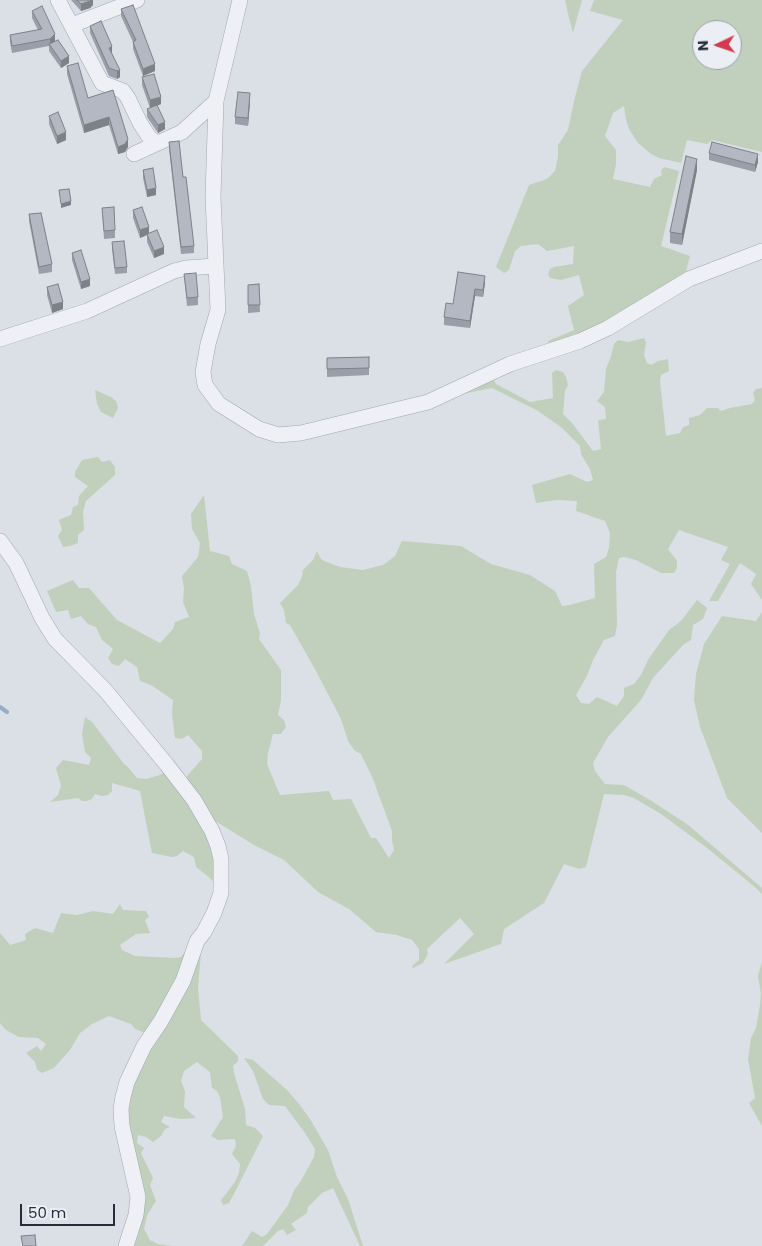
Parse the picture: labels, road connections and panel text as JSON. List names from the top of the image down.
{
  "scale_bar": "50 m",
  "north": "left"
}
